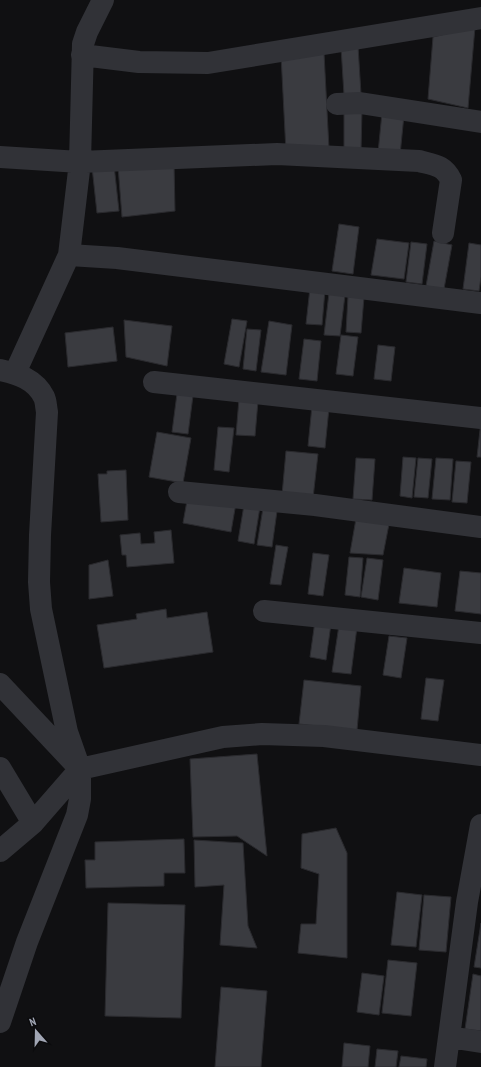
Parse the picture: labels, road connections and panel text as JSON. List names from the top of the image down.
{
  "north": "top"
}
